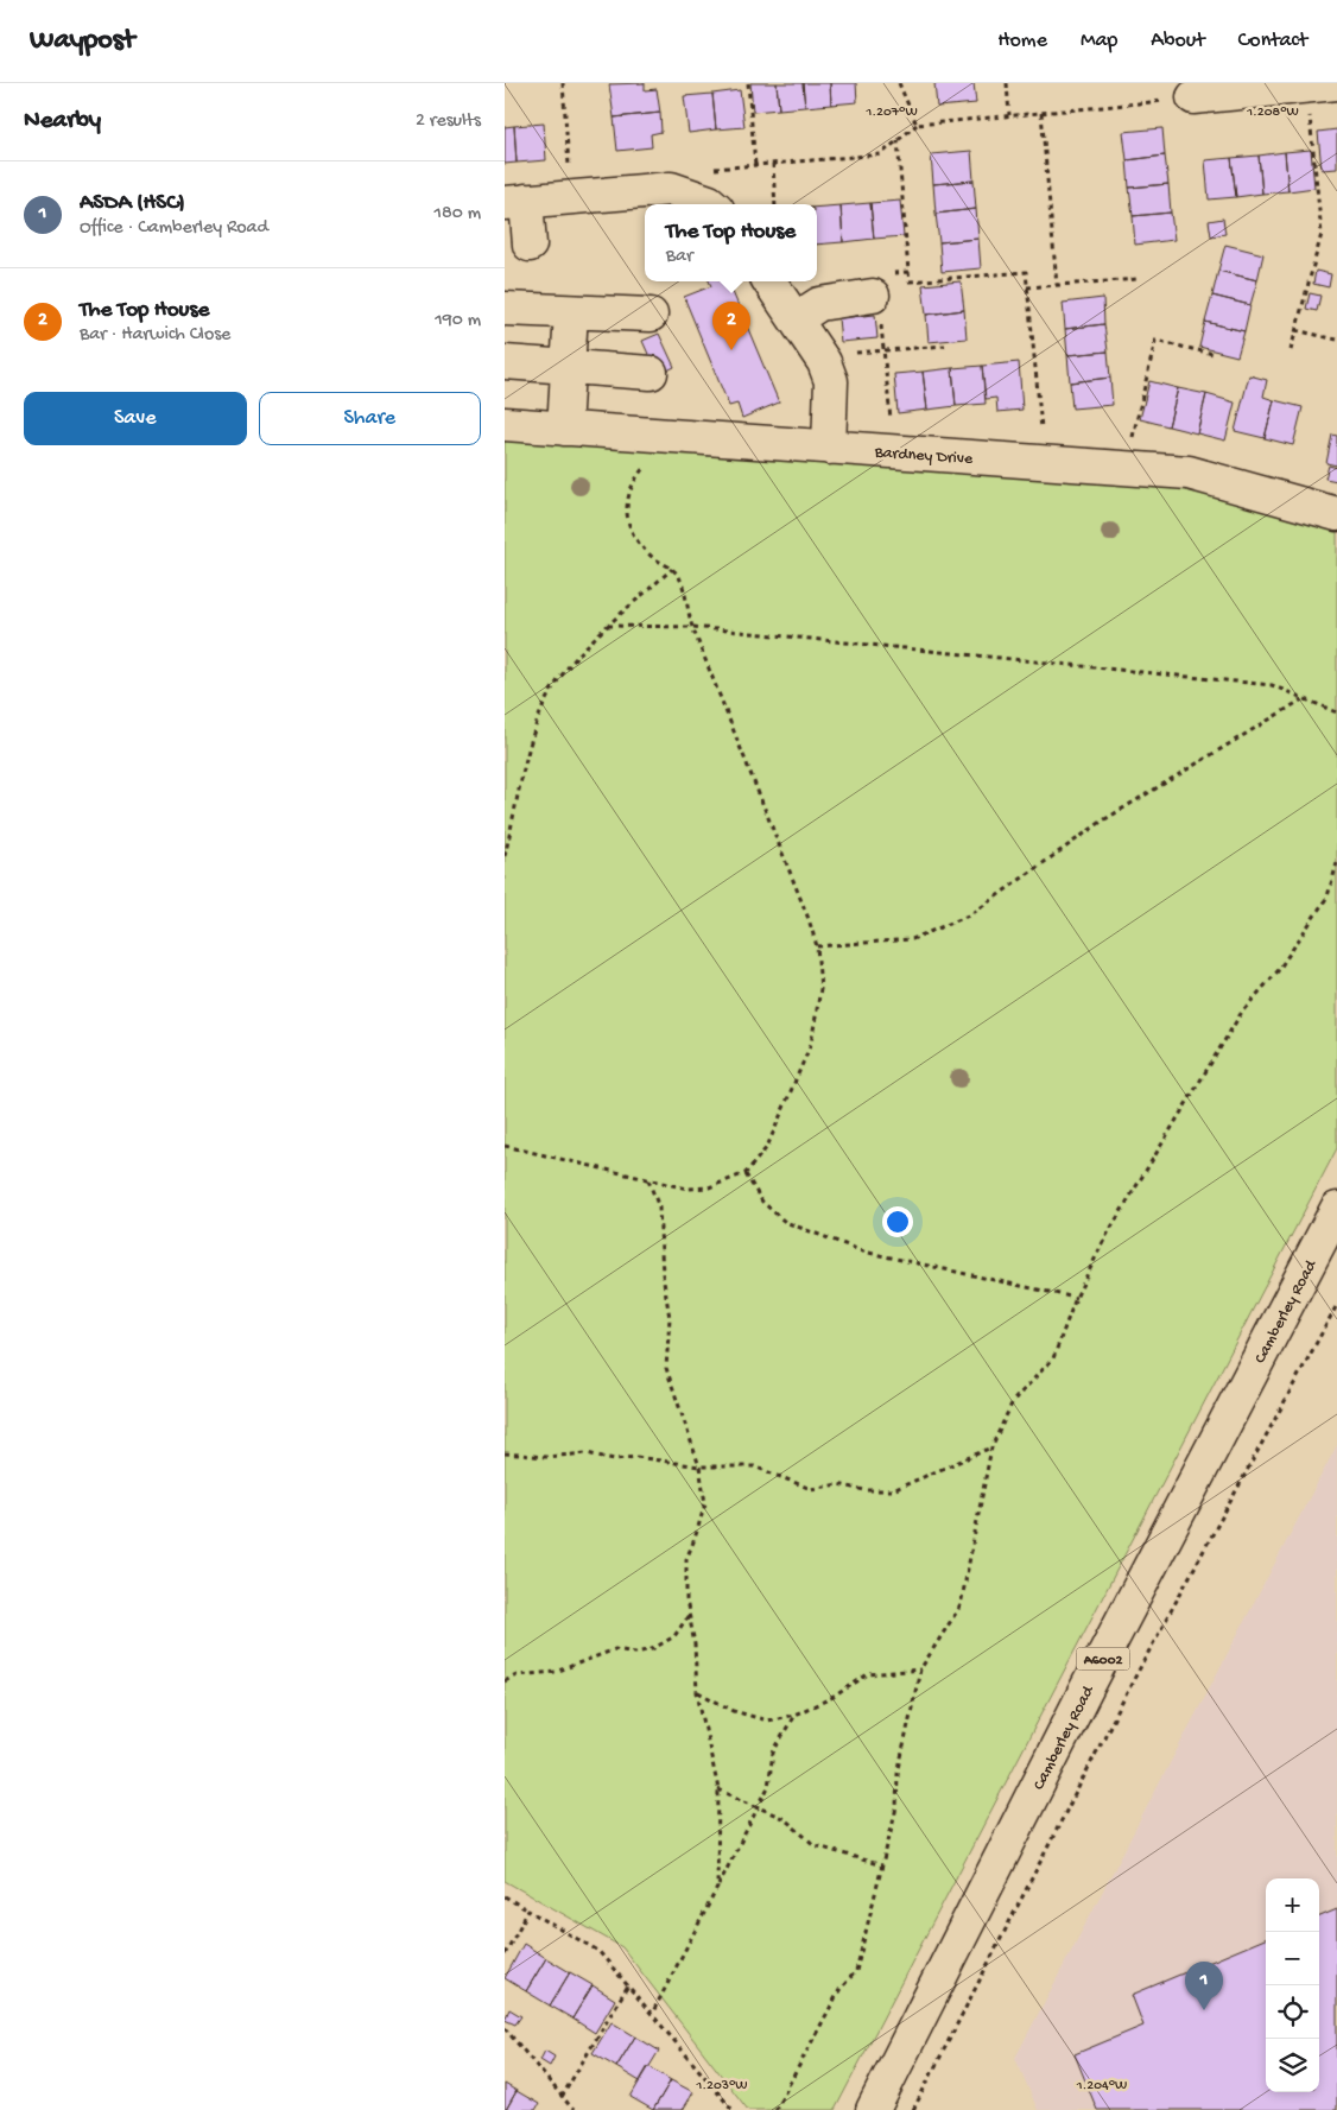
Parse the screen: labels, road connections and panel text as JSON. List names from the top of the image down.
{
  "streets": {
    "street": ["Bardney Drive", "Camberley Road", "A6002"]
  },
  "page": {
    "header": "Waypost",
    "nav": [
      "Home",
      "Map",
      "About",
      "Contact"
    ],
    "heading": ["Nearby", "2 results"],
    "list": [
      {
        "mark": "1",
        "name": "ASDA (HSC)",
        "note": "Office · Camberley Road",
        "value": "180 m"
      },
      {
        "mark": "2",
        "name": "The Top House",
        "note": "Bar · Harwich Close",
        "value": "190 m"
      }
    ],
    "popup": ["The Top House", "Bar"],
    "pins": ["2", "1"],
    "buttons": ["Save", "Share"],
    "map_buttons": ["+", "−"]
  },
  "coordinates": [
    "1.207°W",
    "1.208°W",
    "1.203°W",
    "1.204°W"
  ]
}
